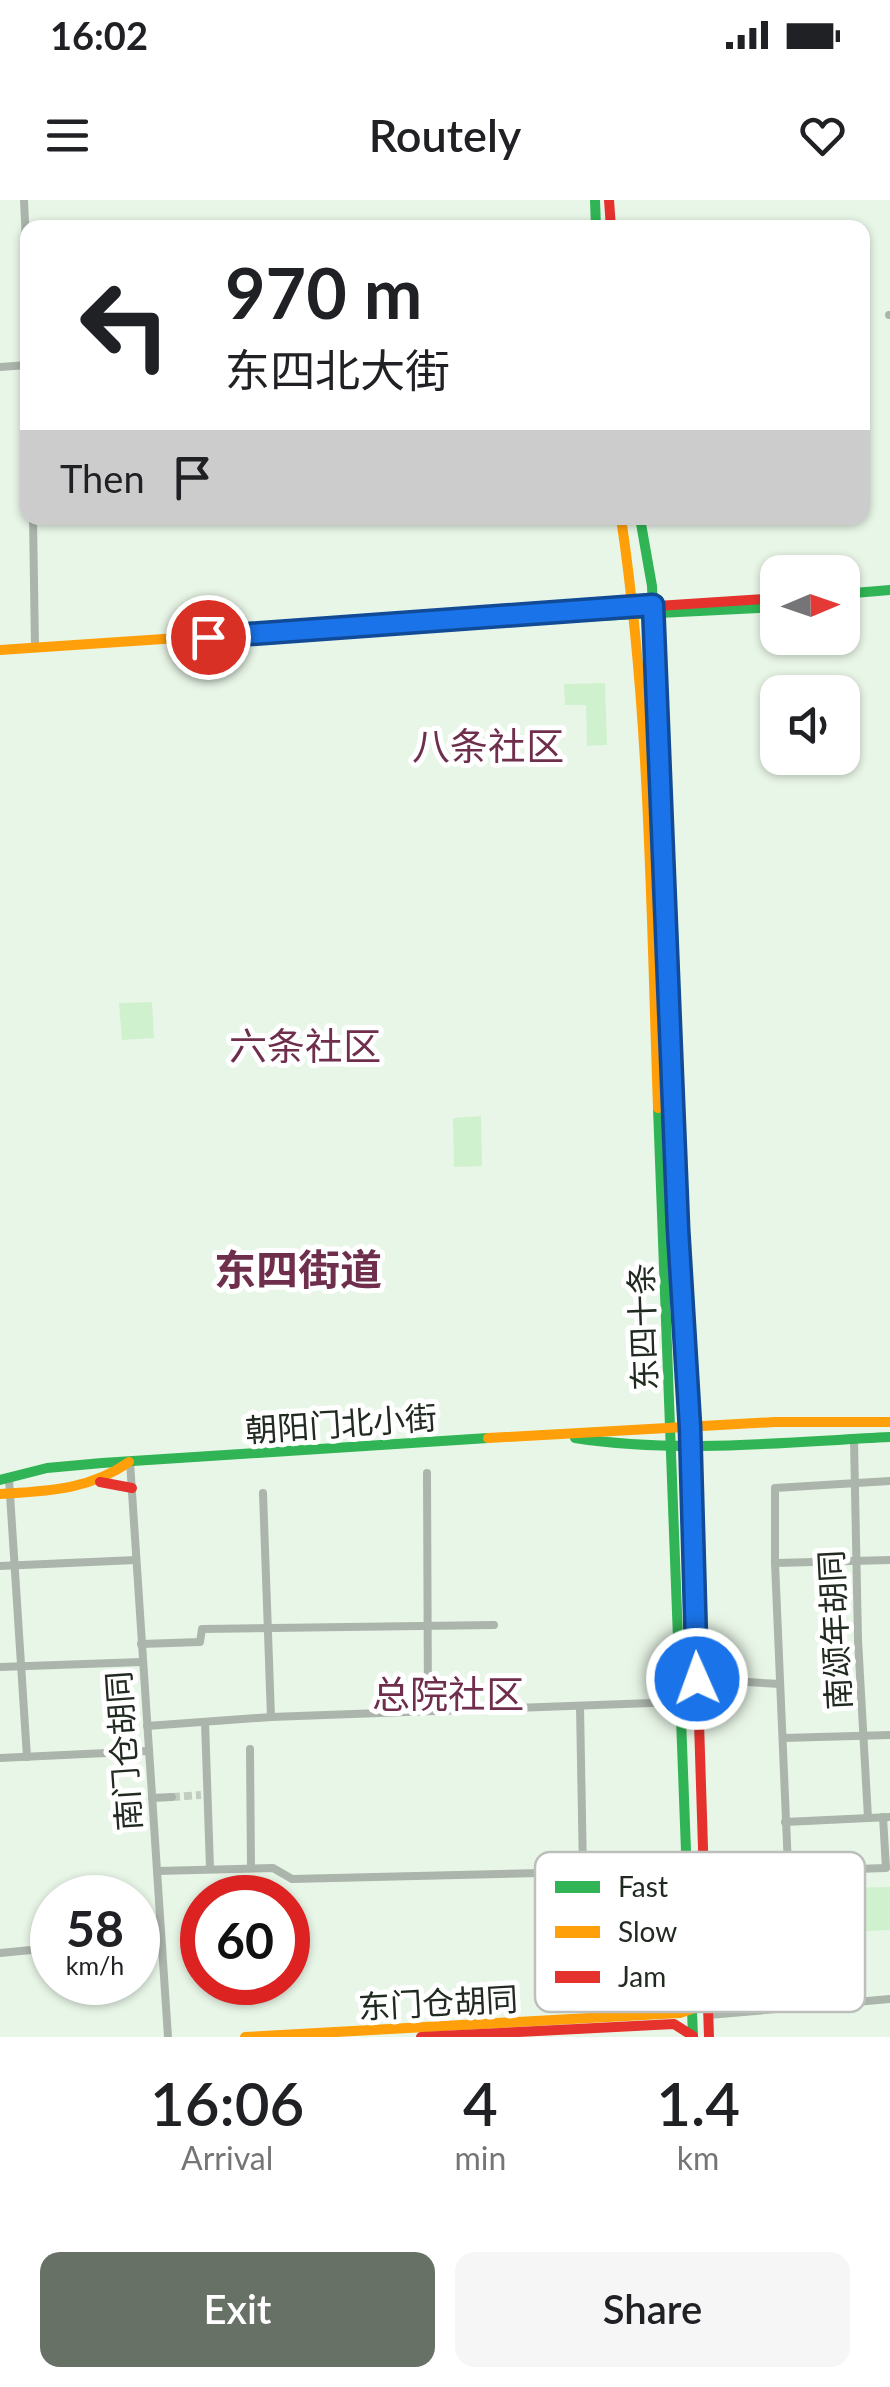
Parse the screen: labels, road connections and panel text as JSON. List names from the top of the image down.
{
  "streets": {
    "main road": ["东四十条", "朝阳门北小街", "东门仓胡同"],
    "street": ["南颂年胡同", "南门仓胡同"]
  },
  "crossings": [
    ["东四十条", "朝阳门北小街"],
    ["朝阳门北小街", "南颂年胡同"],
    ["朝阳门北小街", "南门仓胡同"]
  ],
  "districts": [
    "八条社区",
    "六条社区",
    "东四街道",
    "总院社区"
  ],
  "legend": ["Fast", "Slow", "Jam"],
  "north": "right",
  "page": {
    "status": "16:02",
    "header": "Routely",
    "turn": ["970 m", "东四北大街"],
    "then": "Then",
    "speed": "58 km/h",
    "limit": "60",
    "eta": [
      "16:06",
      "Arrival",
      "4",
      "min",
      "1.4",
      "km"
    ],
    "buttons": ["Exit", "Share"]
  }
}
